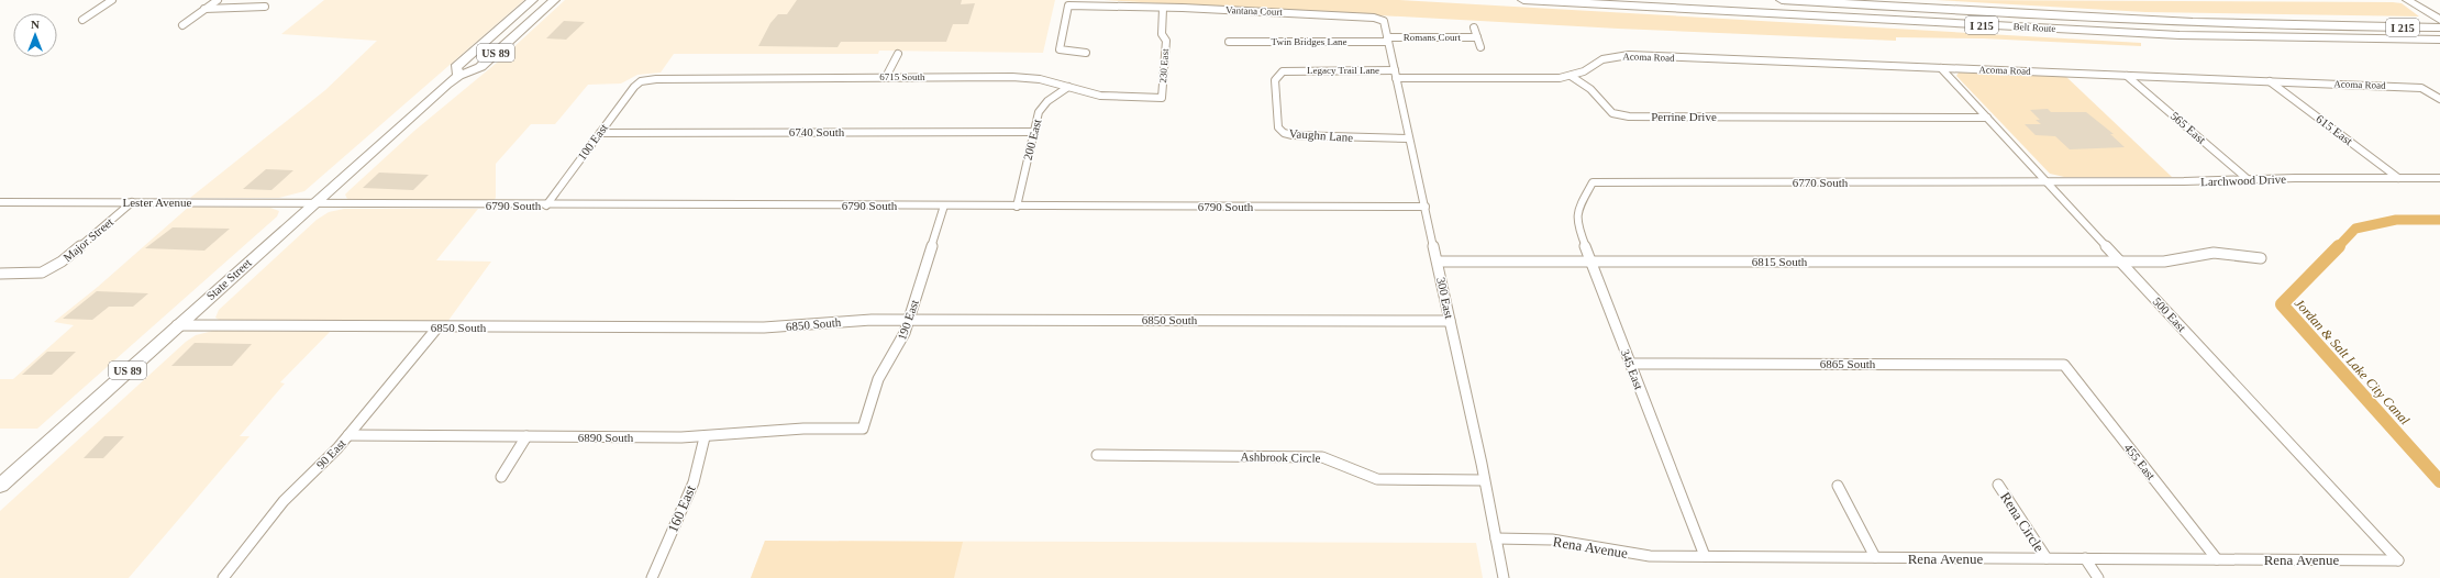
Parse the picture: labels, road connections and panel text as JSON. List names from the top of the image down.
{
  "streets": {
    "highway": ["I 215", "Belt Route"],
    "main road": ["US 89", "State Street"],
    "street": [
      "Vantana Court",
      "Romans Court",
      "Twin Bridges Lane",
      "Acoma Road",
      "230 East",
      "Legacy Trail Lane",
      "6715 South",
      "Perrine Drive",
      "565 East",
      "615 East",
      "6740 South",
      "Vaughn Lane",
      "200 East",
      "100 East",
      "Larchwood Drive",
      "6770 South",
      "Lester Avenue",
      "6790 South",
      "Major Street",
      "6815 South",
      "300 East",
      "500 East",
      "190 East",
      "6850 South",
      "6865 South",
      "345 East",
      "6890 South",
      "90 East",
      "Ashbrook Circle",
      "455 East",
      "160 East",
      "Rena Circle",
      "Rena Avenue"
    ]
  },
  "crossings": [
    ["Vantana Court", "230 East"],
    ["Vantana Court", "300 East"],
    ["Romans Court", "Twin Bridges Lane"],
    ["Romans Court", "300 East"],
    ["Twin Bridges Lane", "300 East"],
    ["Acoma Road", "Perrine Drive"],
    ["Acoma Road", "565 East"],
    ["Acoma Road", "615 East"],
    ["Acoma Road", "500 East"],
    ["230 East", "6715 South"],
    ["Legacy Trail Lane", "Vaughn Lane"],
    ["Legacy Trail Lane", "300 East"],
    ["6715 South", "200 East"],
    ["6715 South", "100 East"],
    ["Perrine Drive", "500 East"],
    ["565 East", "Larchwood Drive"],
    ["615 East", "Larchwood Drive"],
    ["6740 South", "200 East"],
    ["6740 South", "100 East"],
    ["Vaughn Lane", "300 East"],
    ["200 East", "6790 South"],
    ["100 East", "6790 South"],
    ["Larchwood Drive", "6770 South"],
    ["Larchwood Drive", "500 East"],
    ["6770 South", "500 East"],
    ["6770 South", "345 East"],
    ["Lester Avenue", "6790 South"],
    ["Lester Avenue", "Major Street"],
    ["Lester Avenue", "State Street"],
    ["6790 South", "State Street"],
    ["6790 South", "300 East"],
    ["6790 South", "190 East"],
    ["6815 South", "300 East"],
    ["6815 South", "500 East"],
    ["6815 South", "345 East"],
    ["State Street", "6850 South"],
    ["300 East", "6850 South"],
    ["300 East", "Ashbrook Circle"],
    ["300 East", "Rena Avenue"],
    ["500 East", "Rena Avenue"],
    ["190 East", "6850 South"],
    ["190 East", "6890 South"],
    ["6850 South", "90 East"],
    ["6865 South", "345 East"],
    ["6865 South", "455 East"],
    ["345 East", "Rena Avenue"],
    ["6890 South", "90 East"],
    ["6890 South", "160 East"],
    ["455 East", "Rena Avenue"],
    ["Rena Circle", "Rena Avenue"]
  ],
  "water": ["Jordan & Salt Lake City Canal"],
  "north": "top"
}
